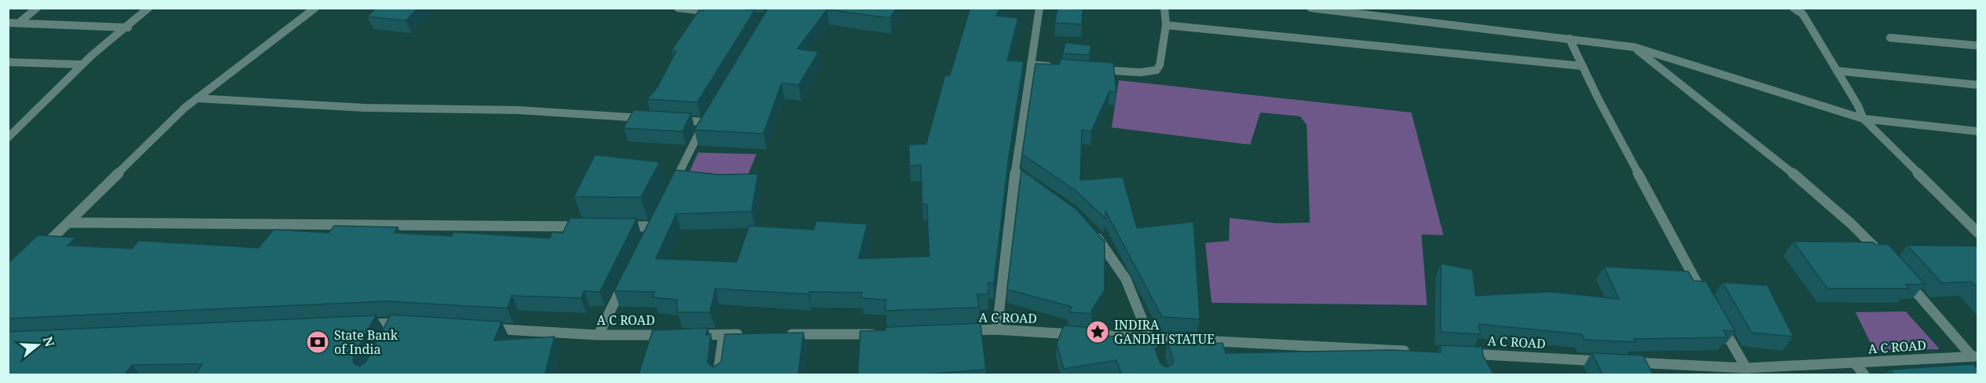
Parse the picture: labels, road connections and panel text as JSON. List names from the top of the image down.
{
  "streets": {
    "street": ["A C ROAD"]
  },
  "places": {
    "place": ["INDIRA GANDHI STATUE"],
    "bank": ["State Bank of India"]
  },
  "north": "right"
}
